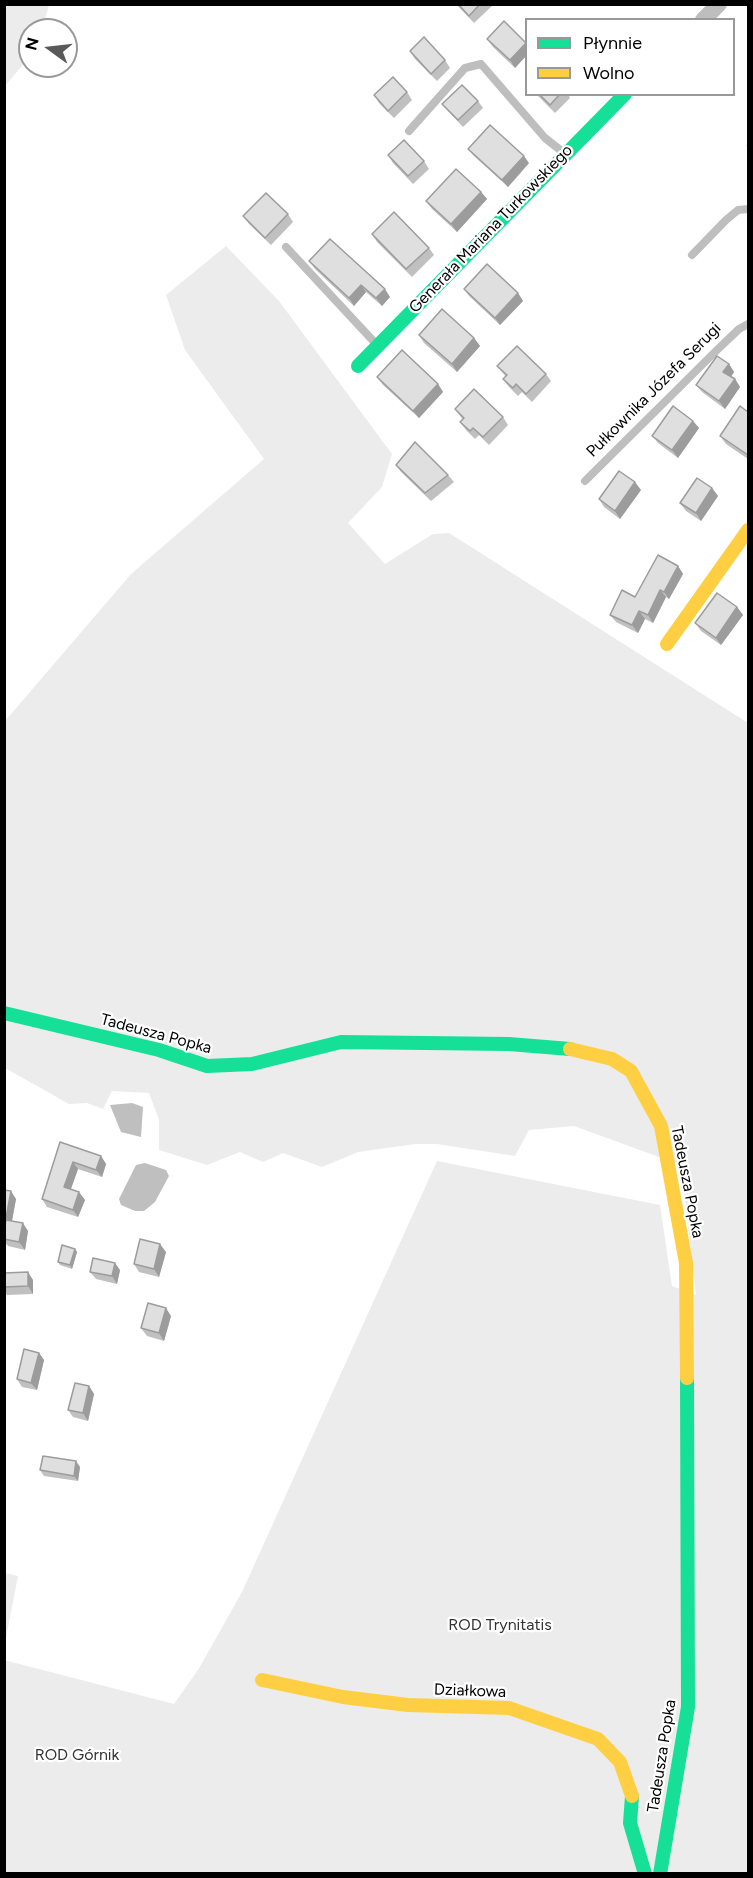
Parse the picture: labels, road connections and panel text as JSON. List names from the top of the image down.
{
  "streets": {
    "street": ["Generała Mariana Turkowskiego", "Tadeusza Popka", "Działkowa"],
    "lane": ["Pułkownika Józefa Serugi"]
  },
  "parks": ["ROD Trynitatis", "ROD Górnik"],
  "legend": ["Płynnie", "Wolno"],
  "north": "left"
}
